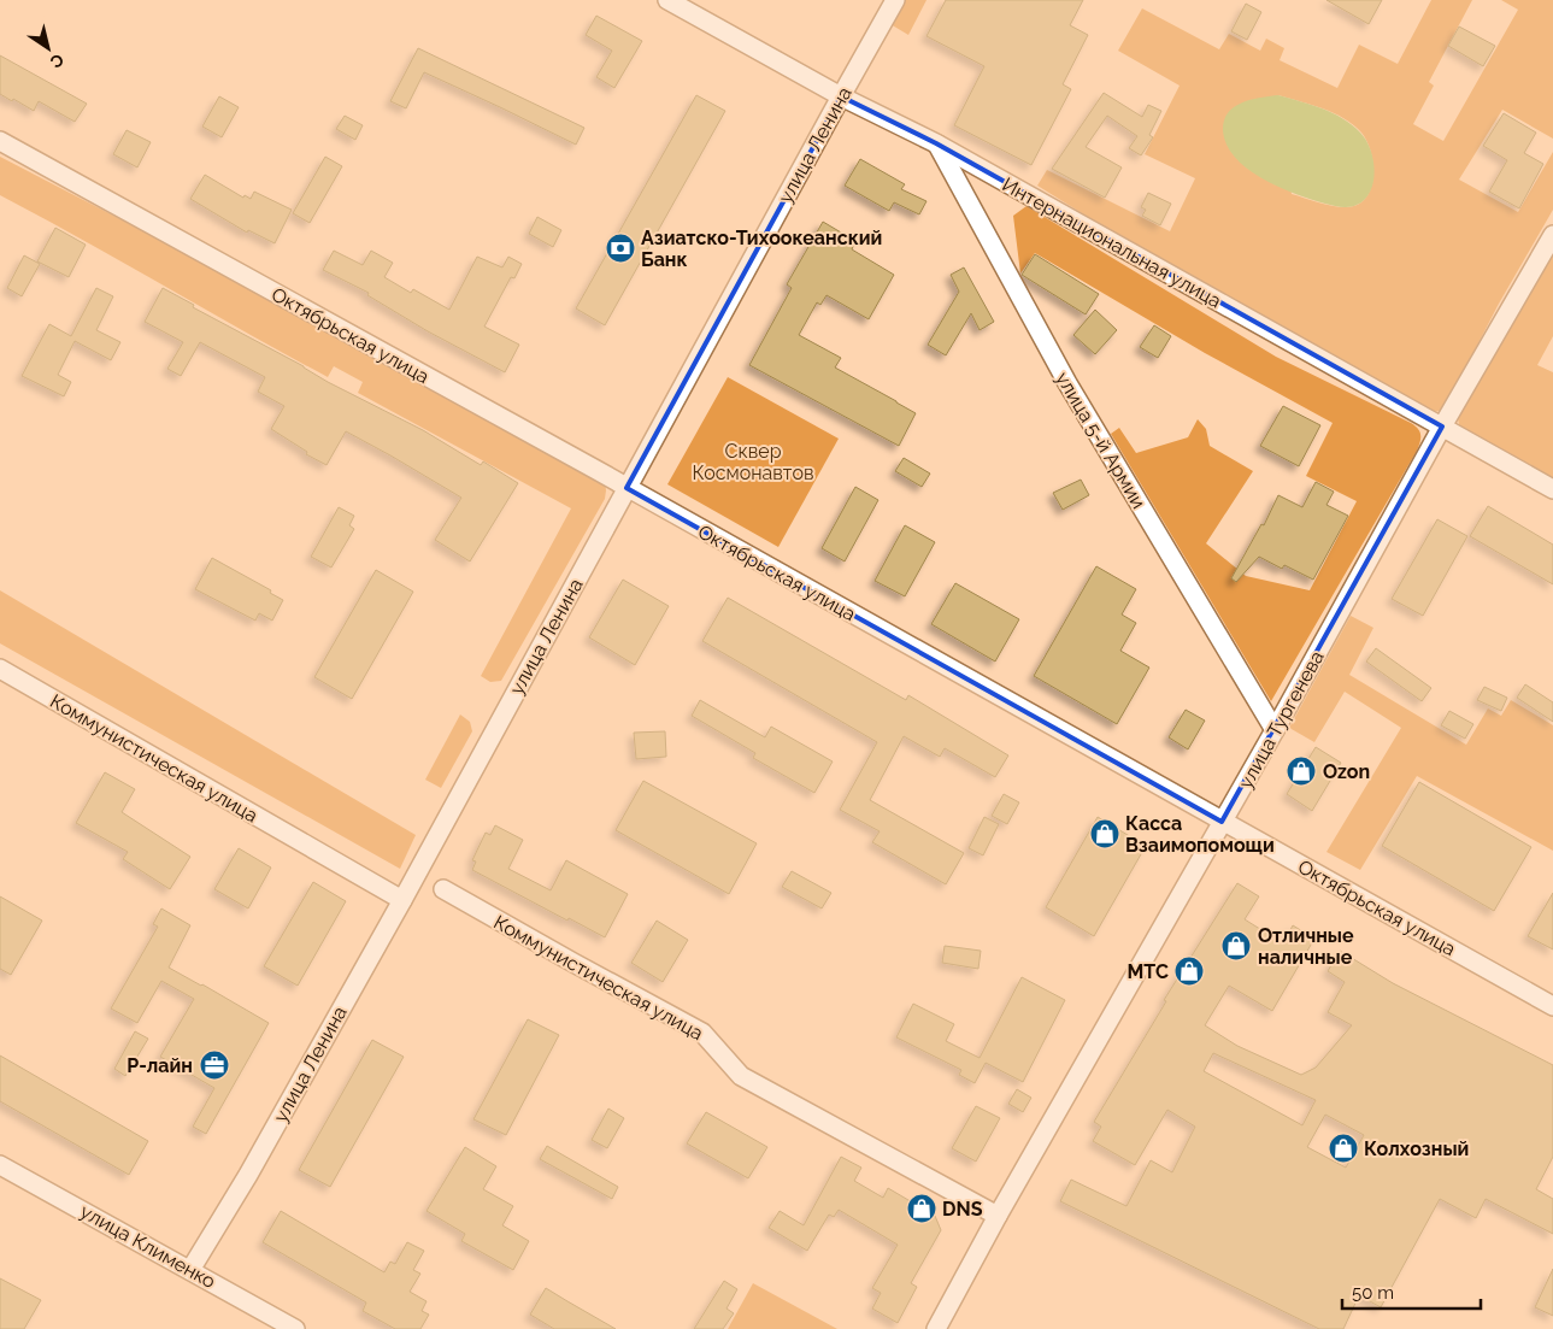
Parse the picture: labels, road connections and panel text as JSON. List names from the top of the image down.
{
  "streets": {
    "street": [
      "улица Ленина",
      "Интернациональная улица",
      "Октябрьская улица",
      "улица 5-й Армии",
      "улица Тургенева",
      "Коммунистическая улица",
      "улица Клименко"
    ]
  },
  "crossings": [
    ["улица Ленина", "Интернациональная улица"],
    ["улица Ленина", "Октябрьская улица"],
    ["улица Ленина", "Коммунистическая улица"],
    ["улица Ленина", "улица Клименко"],
    ["Интернациональная улица", "улица 5-й Армии"],
    ["Интернациональная улица", "улица Тургенева"],
    ["Октябрьская улица", "улица Тургенева"],
    ["улица 5-й Армии", "улица Тургенева"],
    ["улица Тургенева", "Коммунистическая улица"]
  ],
  "parks": ["Сквер Космонавтов"],
  "places": {
    "bank": ["Азиатско-Тихоокеанский Банк"],
    "shop": [
      "Ozon",
      "Касса Взаимопомощи",
      "Отличные наличные",
      "МТС",
      "Колхозный",
      "DNS"
    ],
    "office": ["Р-лайн"]
  },
  "scale_bar": "50 m",
  "north": "bottom right"
}
